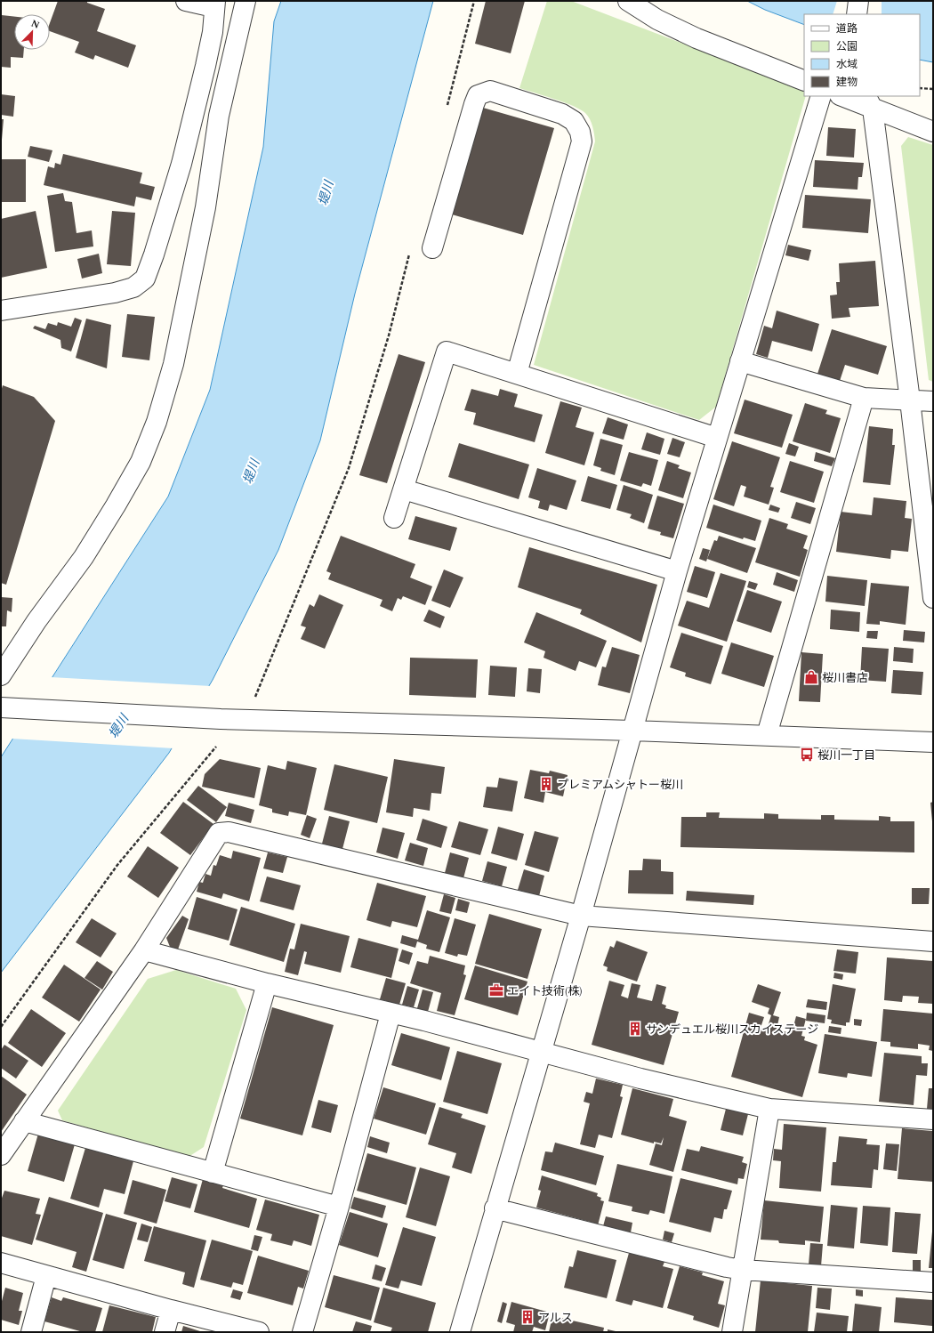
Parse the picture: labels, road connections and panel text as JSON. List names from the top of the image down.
{
  "water": ["堤川"],
  "places": {
    "shop": ["桜川書店"],
    "bus stop": ["桜川一丁目"],
    "building": ["プレミアムシャトー桜川", "サンデュエル桜川スカイステージ", "アルス"],
    "office": ["エイト技術(株)"]
  },
  "legend": [
    "道路",
    "公園",
    "水域",
    "建物"
  ],
  "north": "top right"
}
